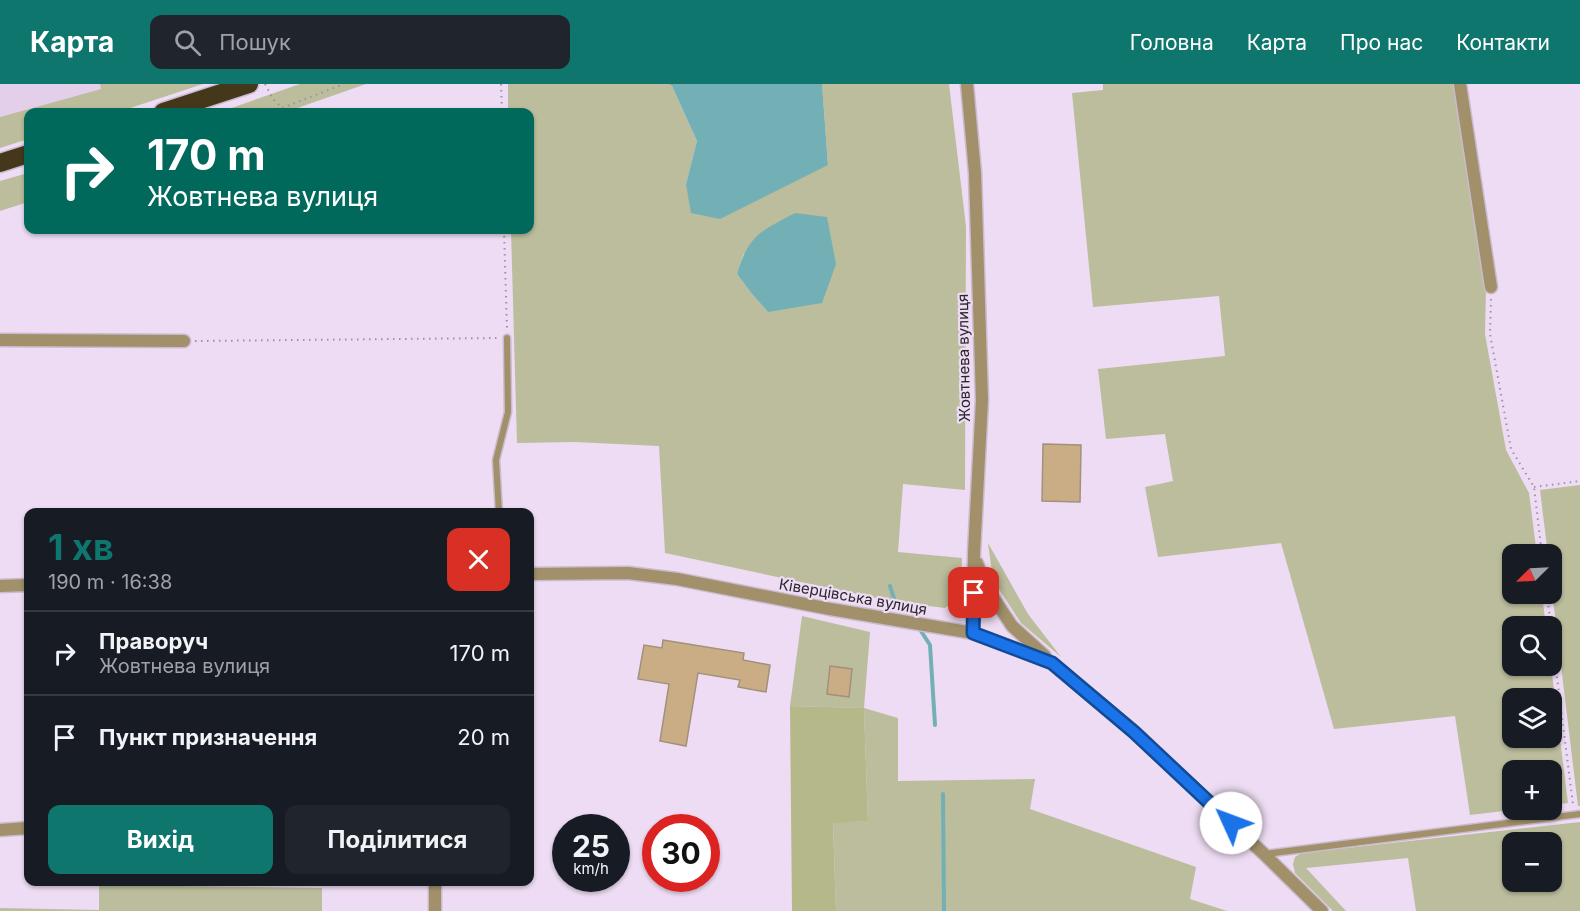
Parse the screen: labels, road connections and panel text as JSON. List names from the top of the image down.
{
  "streets": {
    "street": ["Жовтнева вулиця", "Ківерцівська вулиця"]
  },
  "crossings": [
    ["Жовтнева вулиця", "Ківерцівська вулиця"]
  ],
  "north": "bottom left",
  "page": {
    "header": "Карта",
    "search": "Пошук",
    "nav": [
      "Головна",
      "Карта",
      "Про нас",
      "Контакти"
    ],
    "turn": ["170 m", "Жовтнева вулиця"],
    "heading": ["1 хв", "190 m · 16:38"],
    "map_buttons": ["+", "−"],
    "list": [
      {
        "name": "Праворуч",
        "note": "Жовтнева вулиця",
        "value": "170 m"
      },
      {
        "name": "Пункт призначення",
        "value": "20 m"
      }
    ],
    "buttons": ["Вихід", "Поділитися"],
    "speed": "25 km/h",
    "limit": "30"
  }
}
